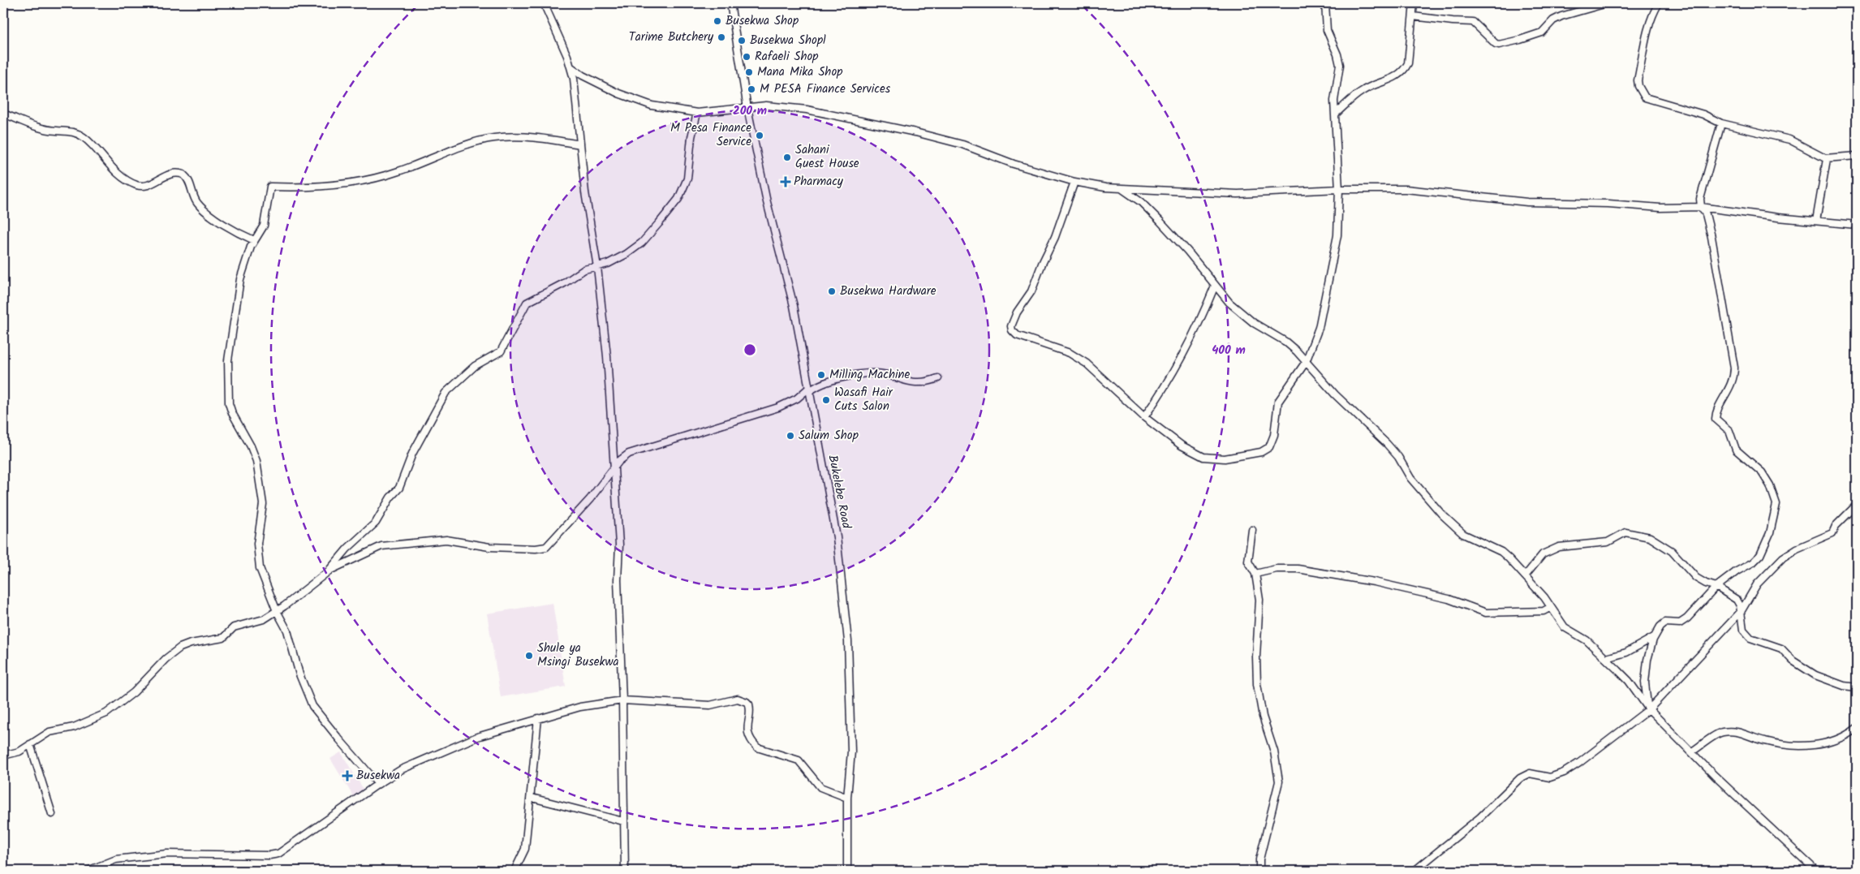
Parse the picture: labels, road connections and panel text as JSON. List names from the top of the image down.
{
  "streets": {
    "street": ["Bukelebe Road"]
  },
  "places": {
    "other": [
      "Busekwa Shop",
      "Tarime Butchery",
      "Busekwa Shopl",
      "Rafaeli Shop",
      "Mana Mika Shop",
      "M PESA Finance Services",
      "M Pesa Finance Service",
      "Sahani Guest House",
      "Busekwa Hardware",
      "Milling Machine",
      "Wasafi Hair Cuts Salon",
      "Salum Shop",
      "Shule ya Msingi Busekwa"
    ],
    "health": ["Pharmacy", "Busekwa"]
  },
  "rings": ["200 m", "400 m"]
}
